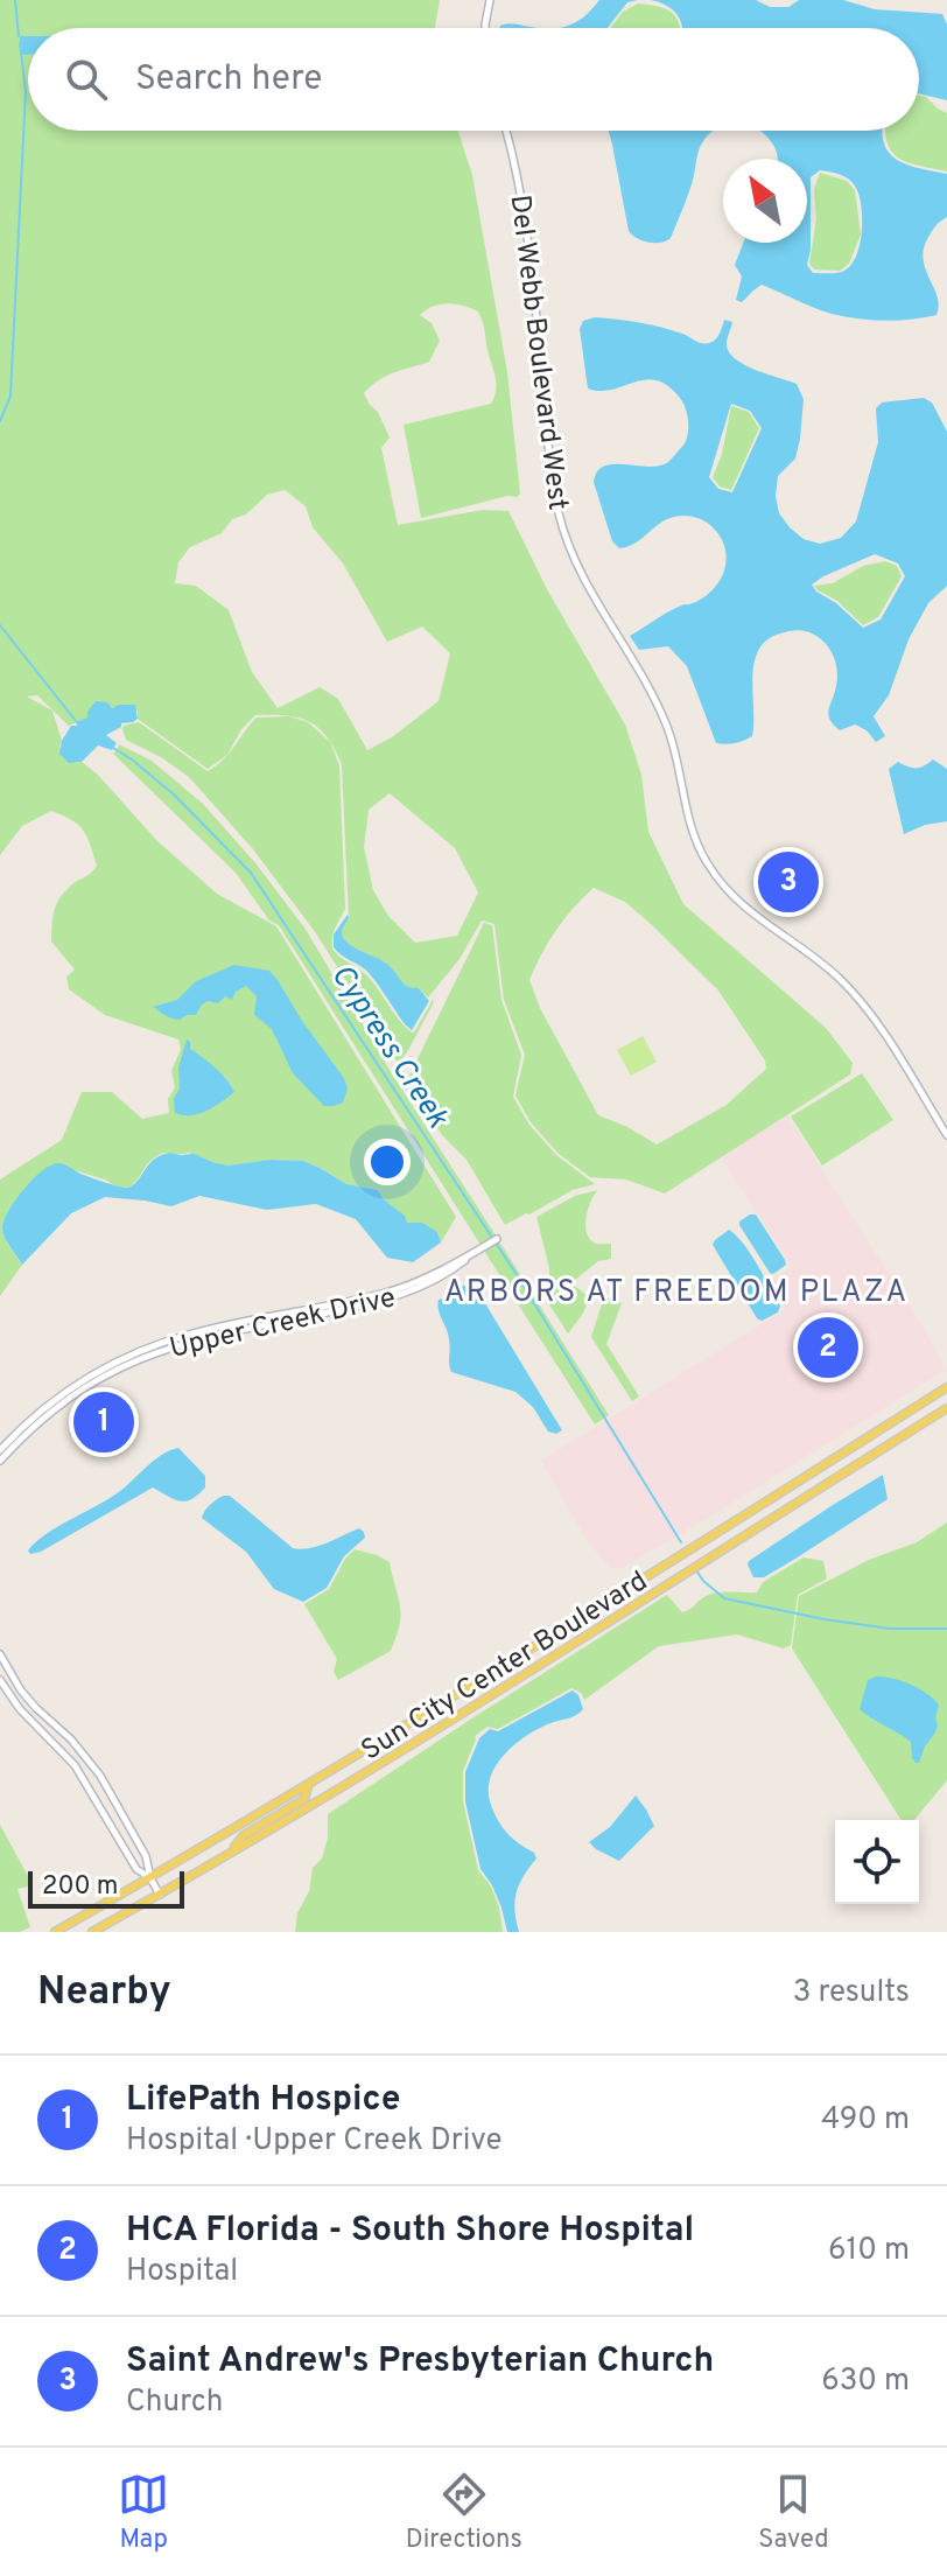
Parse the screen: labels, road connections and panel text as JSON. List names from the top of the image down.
{
  "streets": {
    "main road": ["Sun City Center Boulevard"],
    "street": ["Del Webb Boulevard West", "Upper Creek Drive"]
  },
  "districts": ["ARBORS AT FREEDOM PLAZA"],
  "water": ["Cypress Creek"],
  "scale_bar": "200 m",
  "north": "top left",
  "page": {
    "search": "Search here",
    "pins": ["3", "2", "1"],
    "scale": "200 m",
    "heading": ["Nearby", "3 results"],
    "list": [
      {
        "mark": "1",
        "name": "LifePath Hospice",
        "note": "Hospital · Upper Creek Drive",
        "value": "490 m"
      },
      {
        "mark": "2",
        "name": "HCA Florida - South Shore Hospital",
        "note": "Hospital",
        "value": "610 m"
      },
      {
        "mark": "3",
        "name": "Saint Andrew's Presbyterian Church",
        "note": "Church",
        "value": "630 m"
      }
    ],
    "nav": ["Map", "Directions", "Saved"]
  }
}
